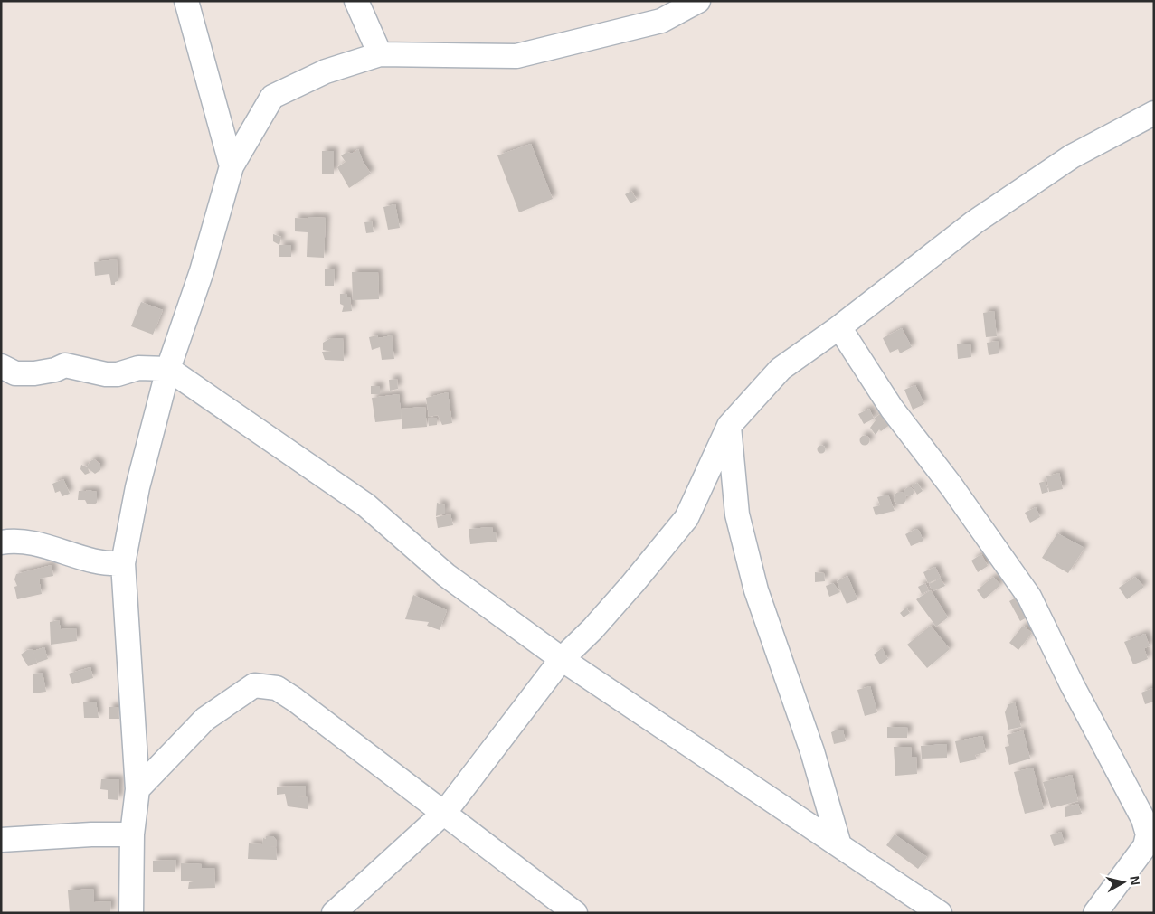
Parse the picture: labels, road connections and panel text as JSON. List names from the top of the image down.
{
  "north": "right"
}
